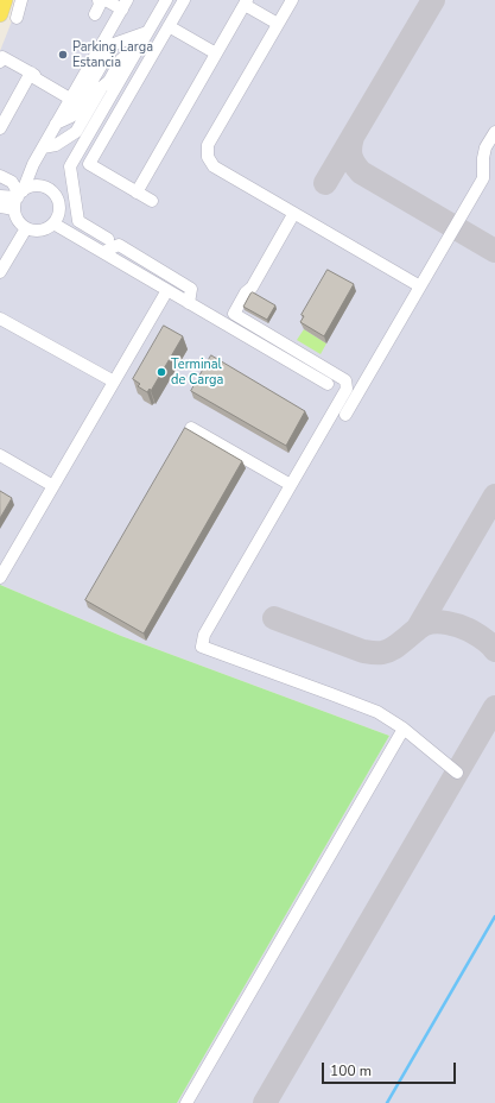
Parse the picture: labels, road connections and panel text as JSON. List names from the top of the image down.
{
  "places": ["Parking Larga Estancia", "Terminal de Carga"],
  "scale_bar": "100 m"
}
